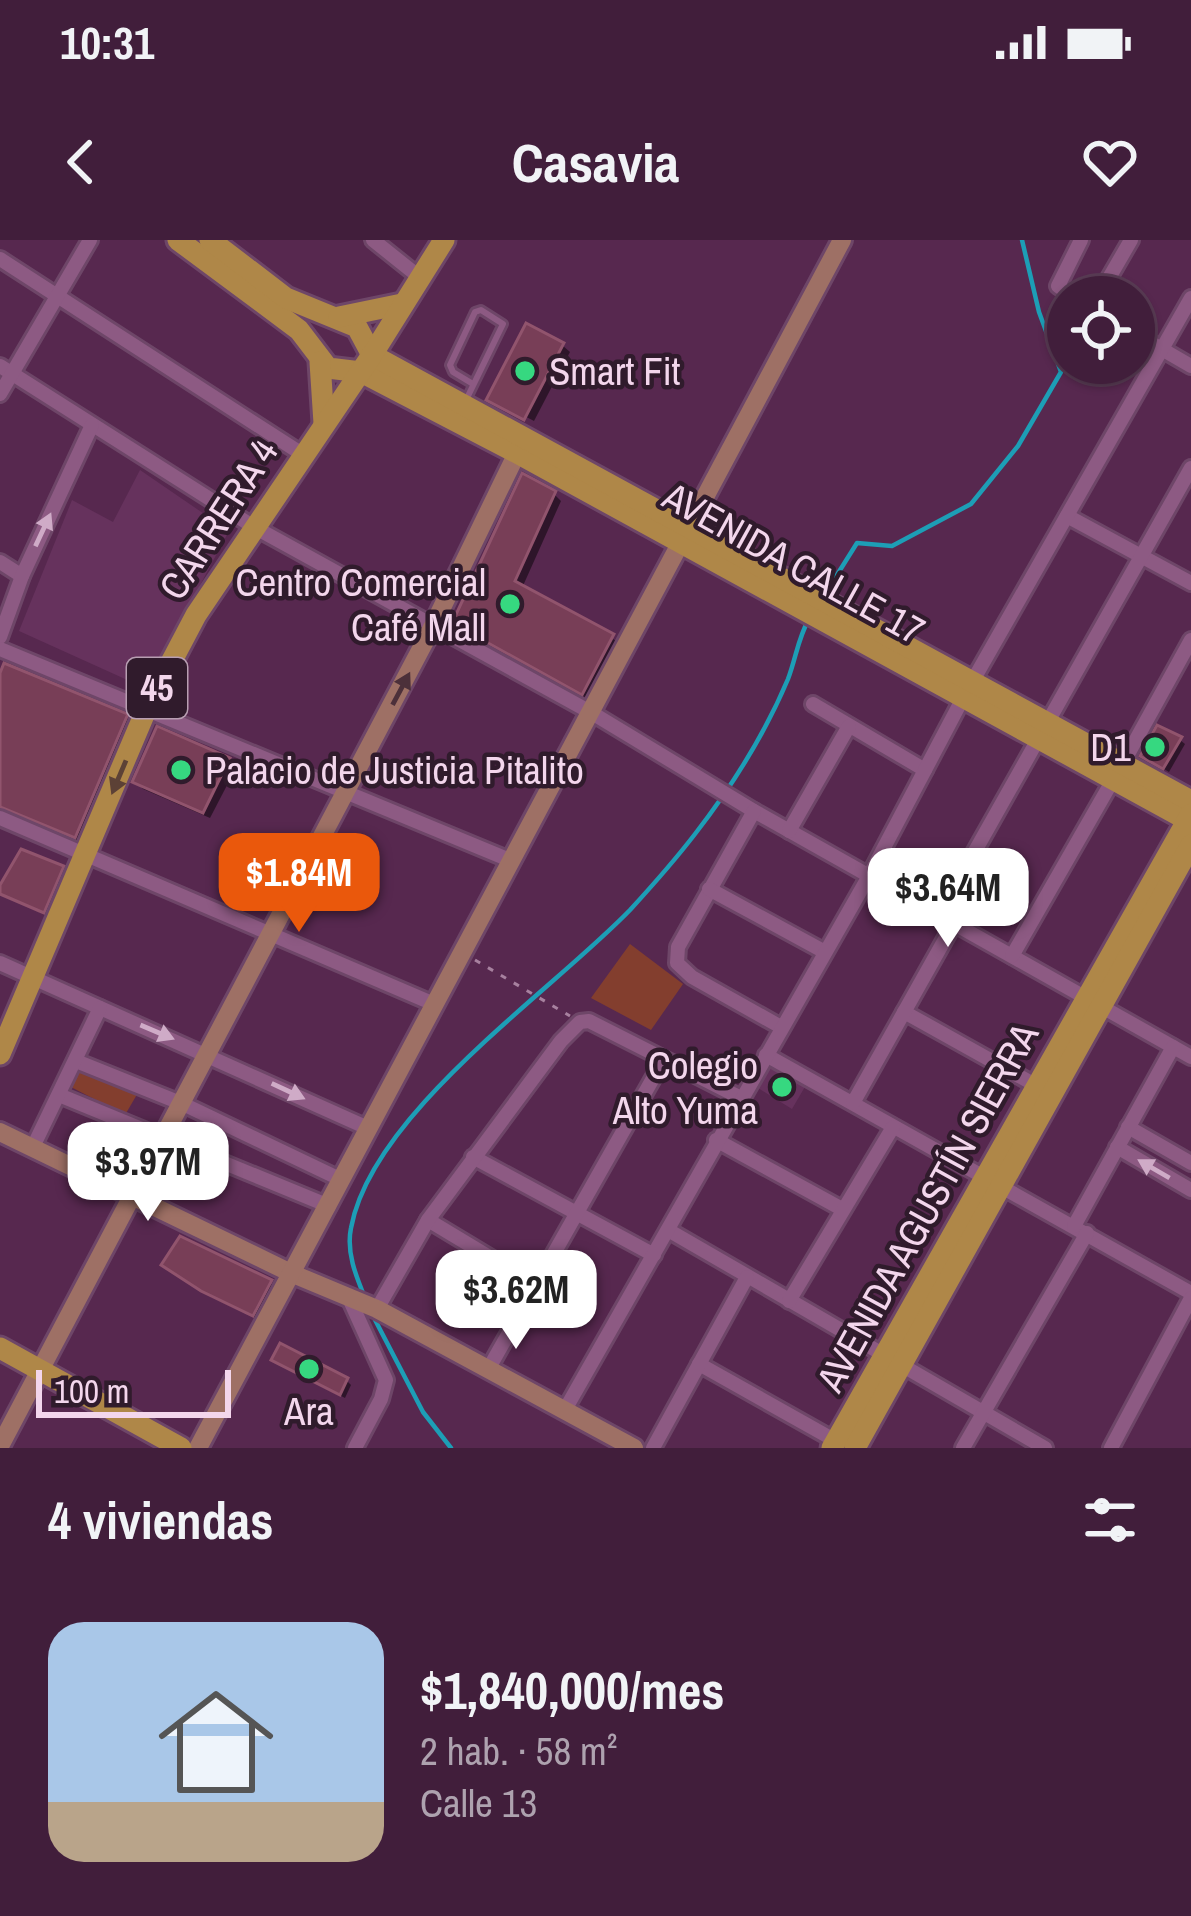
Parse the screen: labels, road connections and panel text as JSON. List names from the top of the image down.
{
  "streets": {
    "main road": [
      "CARRERA 4",
      "AVENIDA CALLE 17",
      "45",
      "AVENIDA AGUSTÍN SIERRA"
    ]
  },
  "crossings": [
    ["CARRERA 4", "AVENIDA CALLE 17"],
    ["AVENIDA CALLE 17", "AVENIDA AGUSTÍN SIERRA"]
  ],
  "places": [
    "Smart Fit",
    "Centro Comercial Café Mall",
    "D1",
    "Palacio de Justicia Pitalito",
    "Colegio Alto Yuma",
    "Ara"
  ],
  "scale_bar": "100 m",
  "page": {
    "status": "10:31",
    "header": "Casavia",
    "price": [
      "$1.84M",
      "$3.64M",
      "$3.97M",
      "$3.62M"
    ],
    "scale": "100 m",
    "heading": "4 viviendas",
    "list": [
      {
        "name": "$1,840,000/mes",
        "note": "2 hab. · 58 m² · Calle 13"
      }
    ]
  }
}
